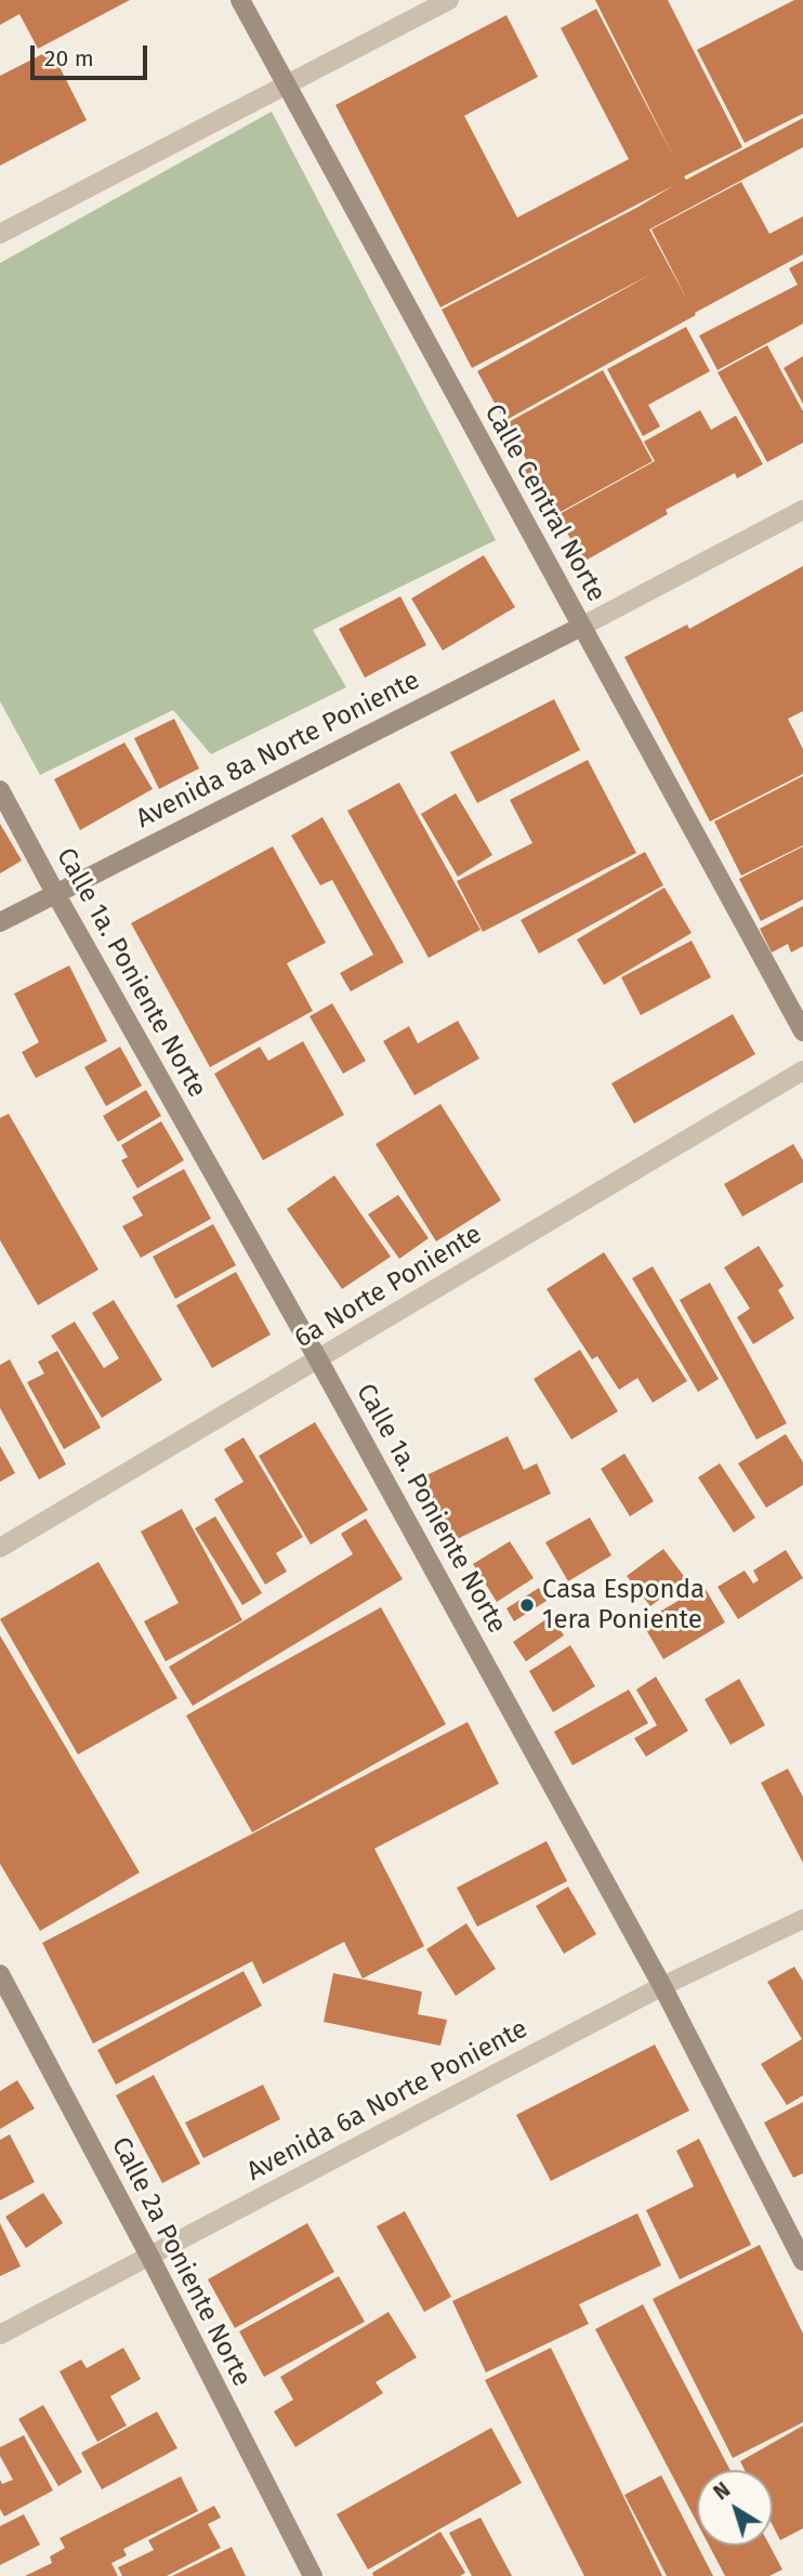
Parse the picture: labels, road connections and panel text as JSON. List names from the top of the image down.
{
  "streets": {
    "main road": [
      "Calle Central Norte",
      "Avenida 8a Norte Poniente",
      "Calle 1a. Poniente Norte",
      "Calle 2a Poniente Norte"
    ],
    "street": ["6a Norte Poniente", "Avenida 6a Norte Poniente"]
  },
  "crossings": [
    ["Calle Central Norte", "Avenida 8a Norte Poniente"],
    ["Avenida 8a Norte Poniente", "Calle 1a. Poniente Norte"],
    ["Calle 1a. Poniente Norte", "6a Norte Poniente"],
    ["Calle 1a. Poniente Norte", "Avenida 6a Norte Poniente"],
    ["Avenida 6a Norte Poniente", "Calle 2a Poniente Norte"]
  ],
  "places": ["Casa Esponda 1era Poniente"],
  "scale_bar": "20 m",
  "north": "top left"
}
